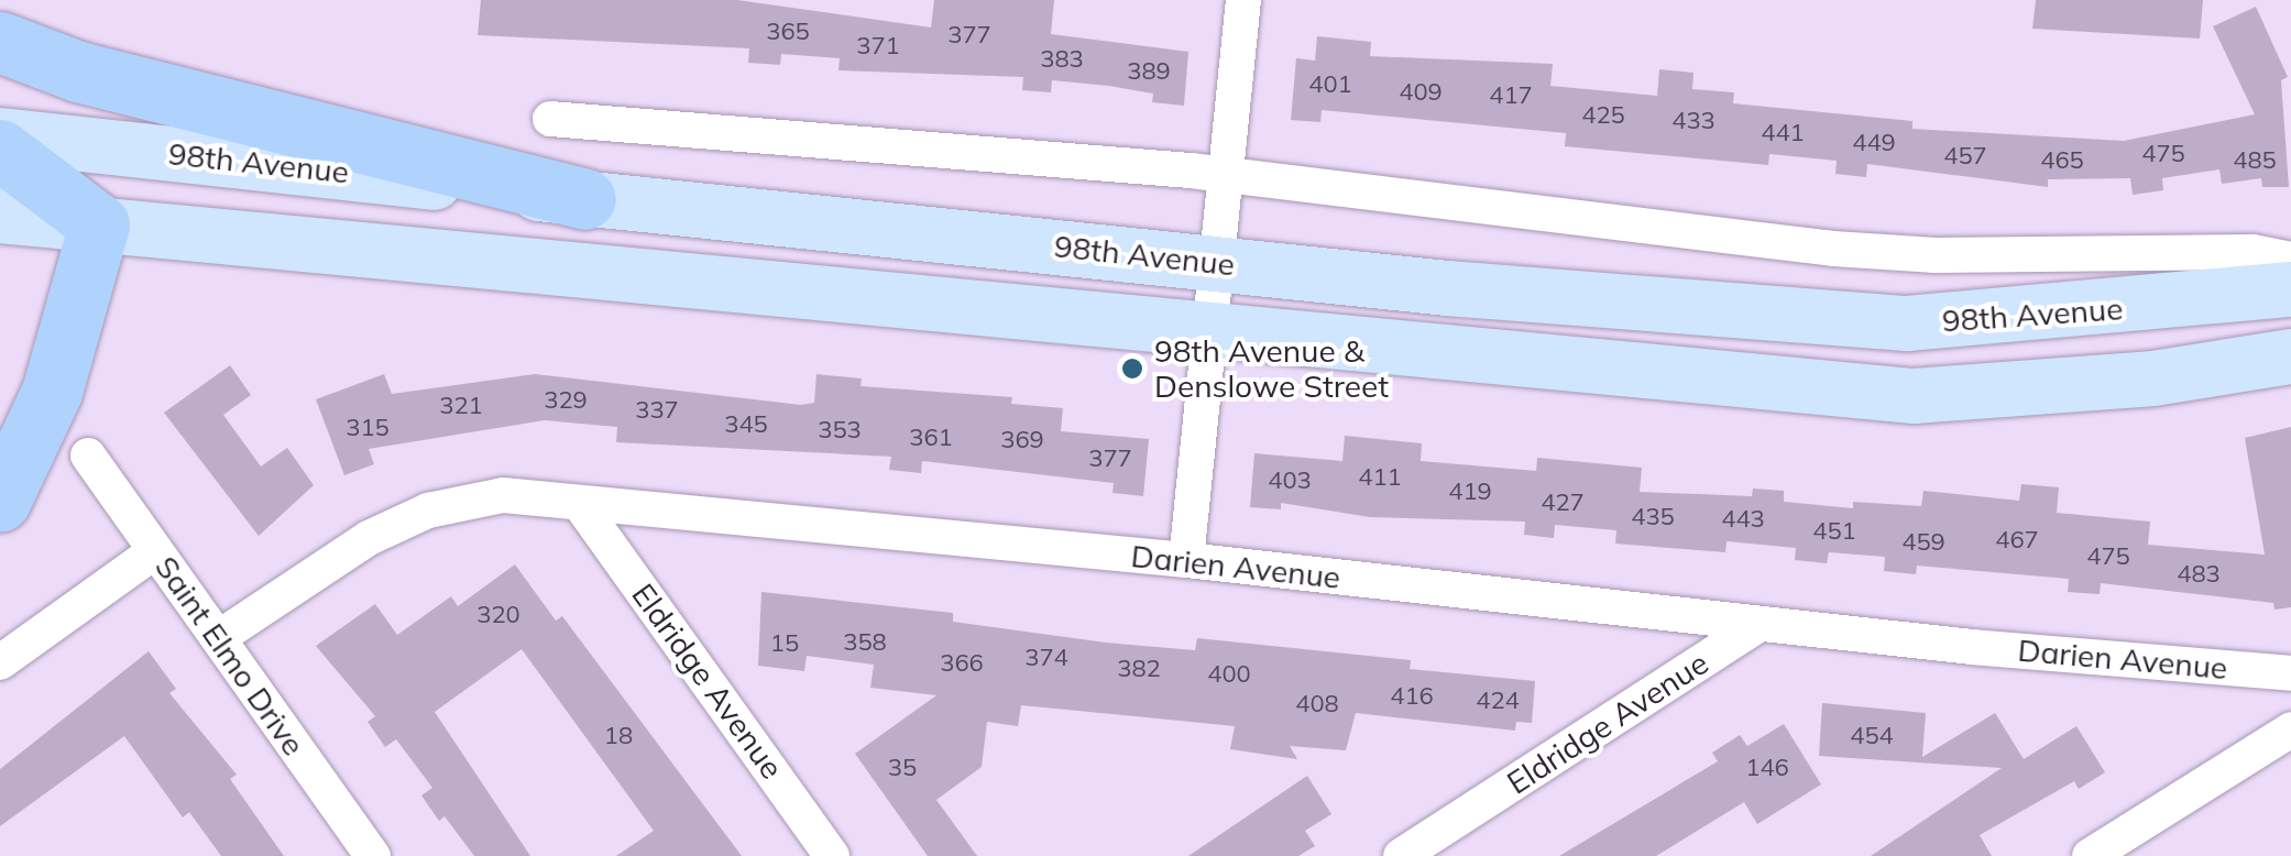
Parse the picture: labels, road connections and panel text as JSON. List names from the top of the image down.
{
  "streets": {
    "main road": ["98th Avenue"],
    "street": ["Darien Avenue", "Saint Elmo Drive", "Eldridge Avenue"]
  },
  "crossings": [
    ["Darien Avenue", "Saint Elmo Drive"],
    ["Darien Avenue", "Eldridge Avenue"]
  ],
  "places": ["98th Avenue & Denslowe Street"],
  "house_numbers": [
    "365",
    "377",
    "371",
    "383",
    "389",
    "401",
    "409",
    "417",
    "425",
    "433",
    "441",
    "449",
    "475",
    "457",
    "465",
    "485",
    "329",
    "321",
    "337",
    "345",
    "315",
    "353",
    "361",
    "369",
    "377",
    "411",
    "403",
    "419",
    "427",
    "435",
    "443",
    "451",
    "467",
    "459",
    "475",
    "483",
    "320",
    "358",
    "15",
    "374",
    "366",
    "382",
    "400",
    "416",
    "424",
    "408",
    "18",
    "454",
    "35",
    "146"
  ]
}
